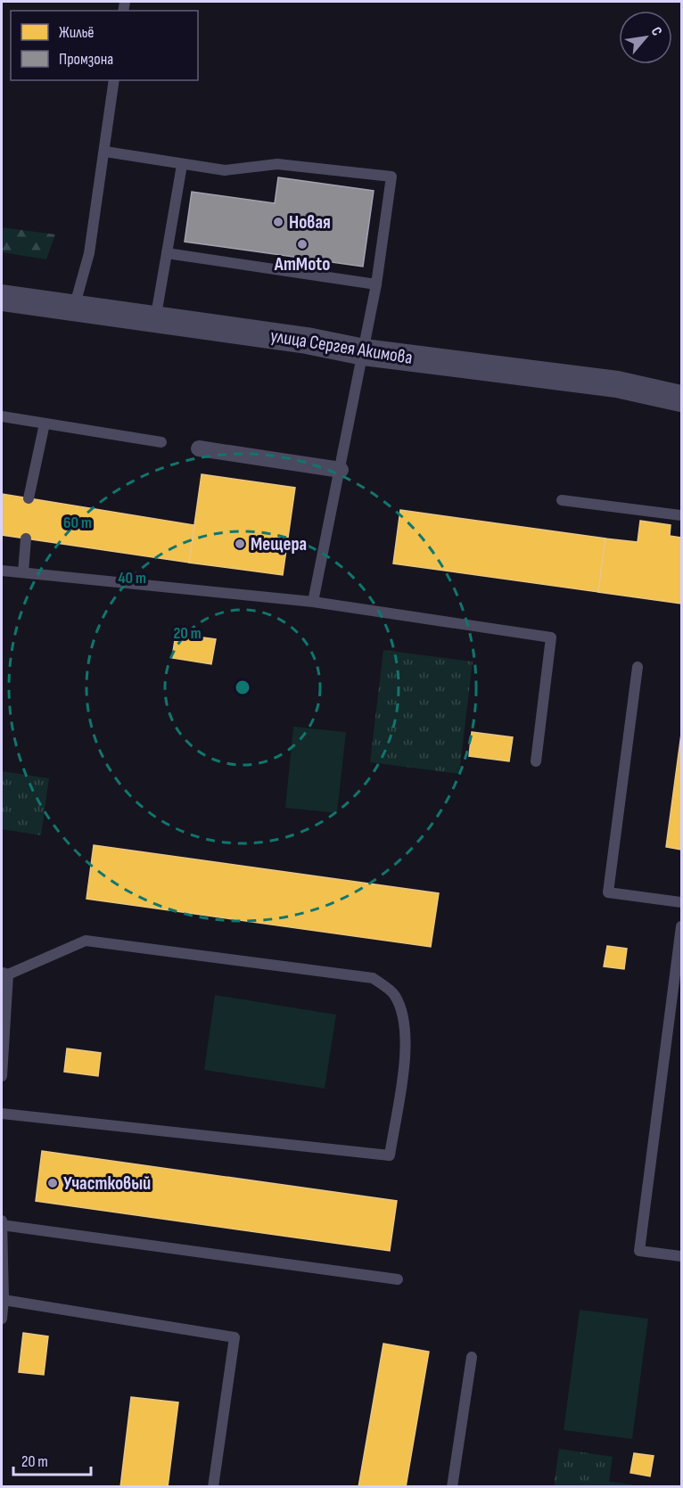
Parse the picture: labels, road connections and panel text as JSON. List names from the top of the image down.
{
  "streets": {
    "street": ["улица Сергея Акимова"]
  },
  "places": [
    "Новая",
    "AmMoto",
    "Мещера",
    "Участковый"
  ],
  "legend": ["Жильё", "Промзона"],
  "scale_bar": "20 m",
  "north": "top right",
  "rings": ["60 m", "40 m", "20 m"]
}
